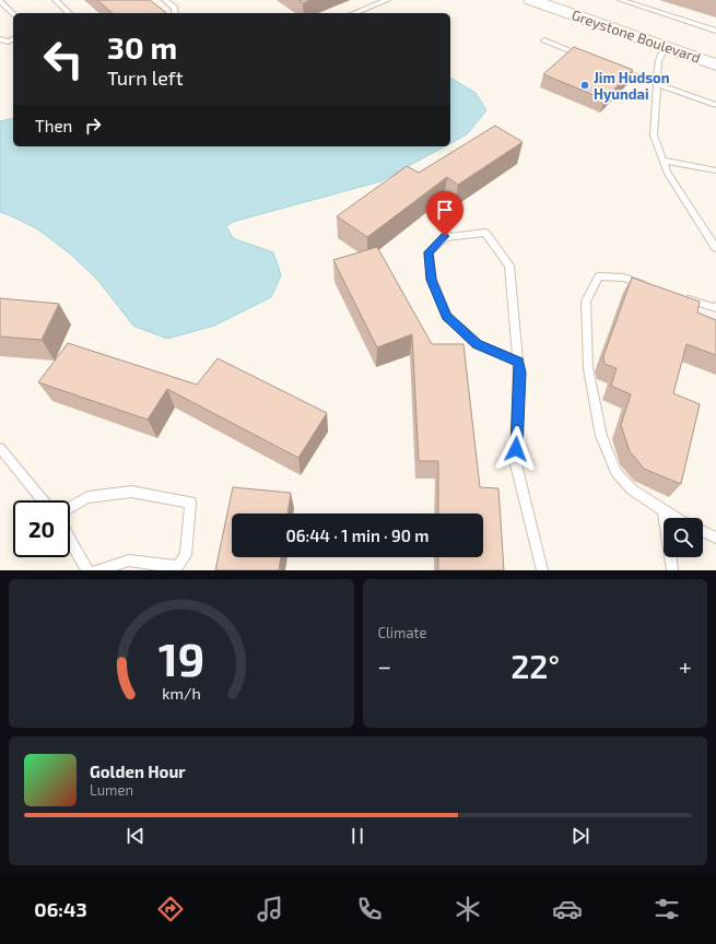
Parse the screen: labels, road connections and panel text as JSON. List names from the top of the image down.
{
  "streets": {
    "main road": ["Greystone Boulevard"]
  },
  "places": ["Jim Hudson Hyundai"],
  "page": {
    "turn": ["30 m", "Turn left"],
    "then": "Then",
    "limit": "20",
    "trip": "06:44 · 1 min · 90 m",
    "tile": "Climate",
    "heat": ["−", "22°", "+"],
    "song": ["Golden Hour", "Lumen"],
    "tabs": "06:43",
    "gauge": ["19", "km/h"]
  }
}
